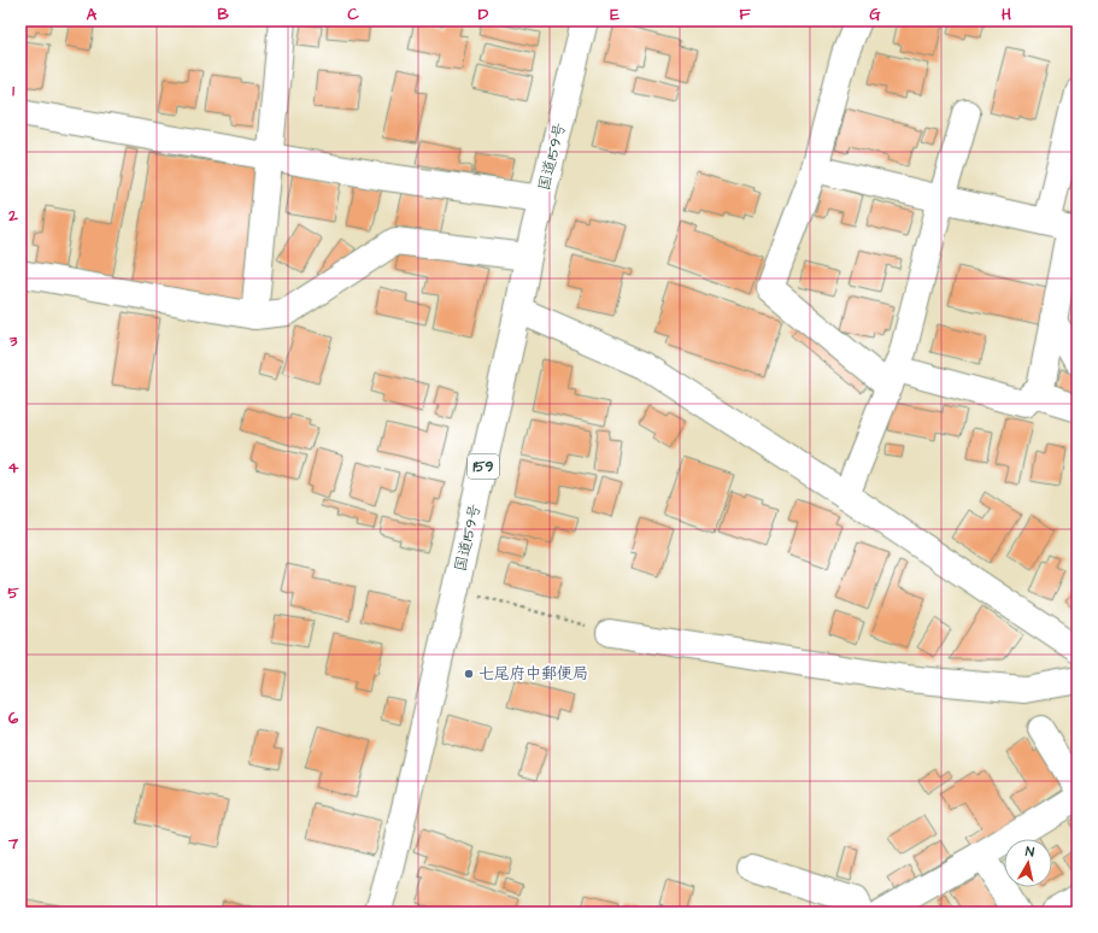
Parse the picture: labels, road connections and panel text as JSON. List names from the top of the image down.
{
  "streets": {
    "main road": ["国道159号", "159"]
  },
  "places": ["七尾府中郵便局"],
  "north": "top",
  "grid": {
    "columns": [
      "A",
      "B",
      "C",
      "D",
      "E",
      "F",
      "G",
      "H"
    ],
    "rows": [
      "1",
      "2",
      "3",
      "4",
      "5",
      "6",
      "7"
    ]
  }
}
